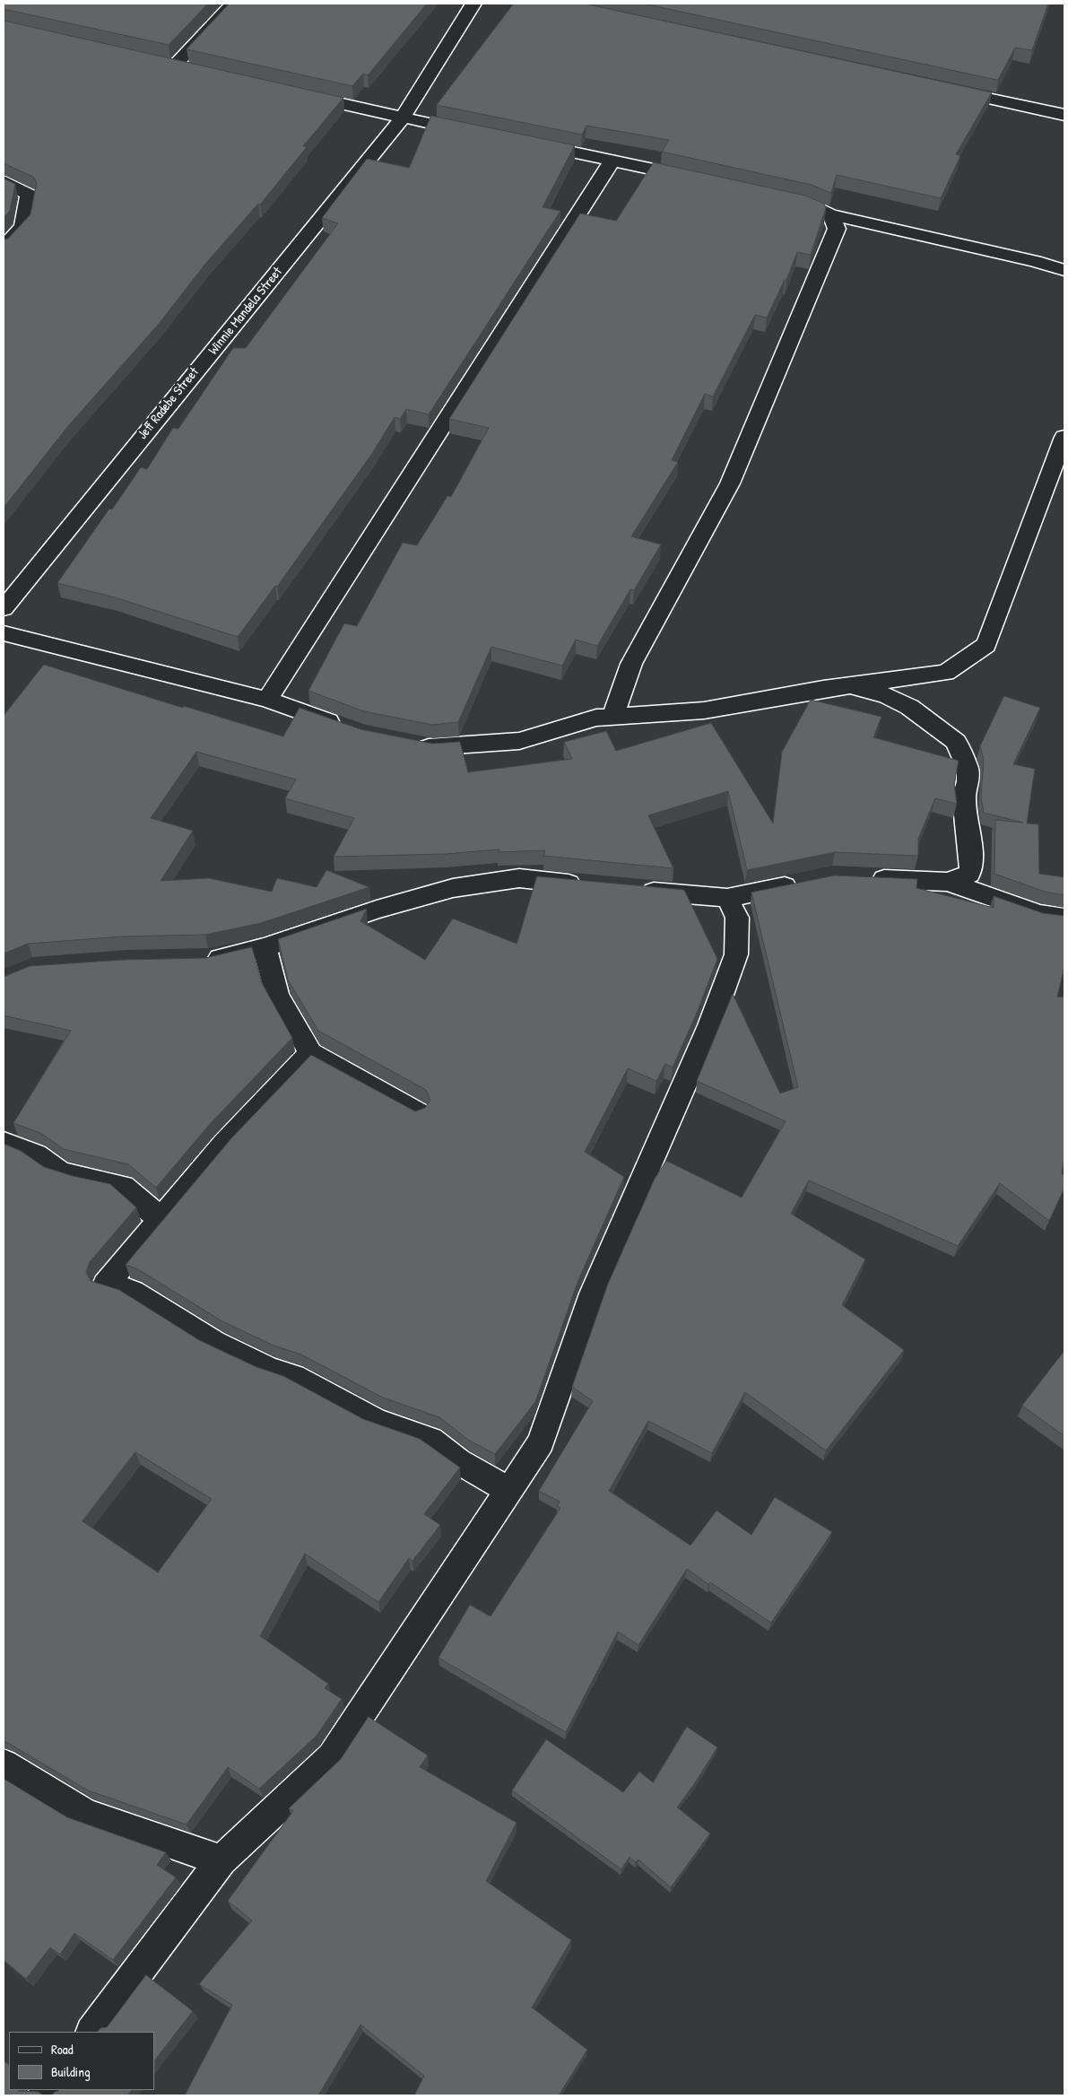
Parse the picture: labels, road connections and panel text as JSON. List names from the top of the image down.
{
  "streets": {
    "street": ["Jeff Radebe Street"]
  },
  "legend": ["Road", "Building"]
}
